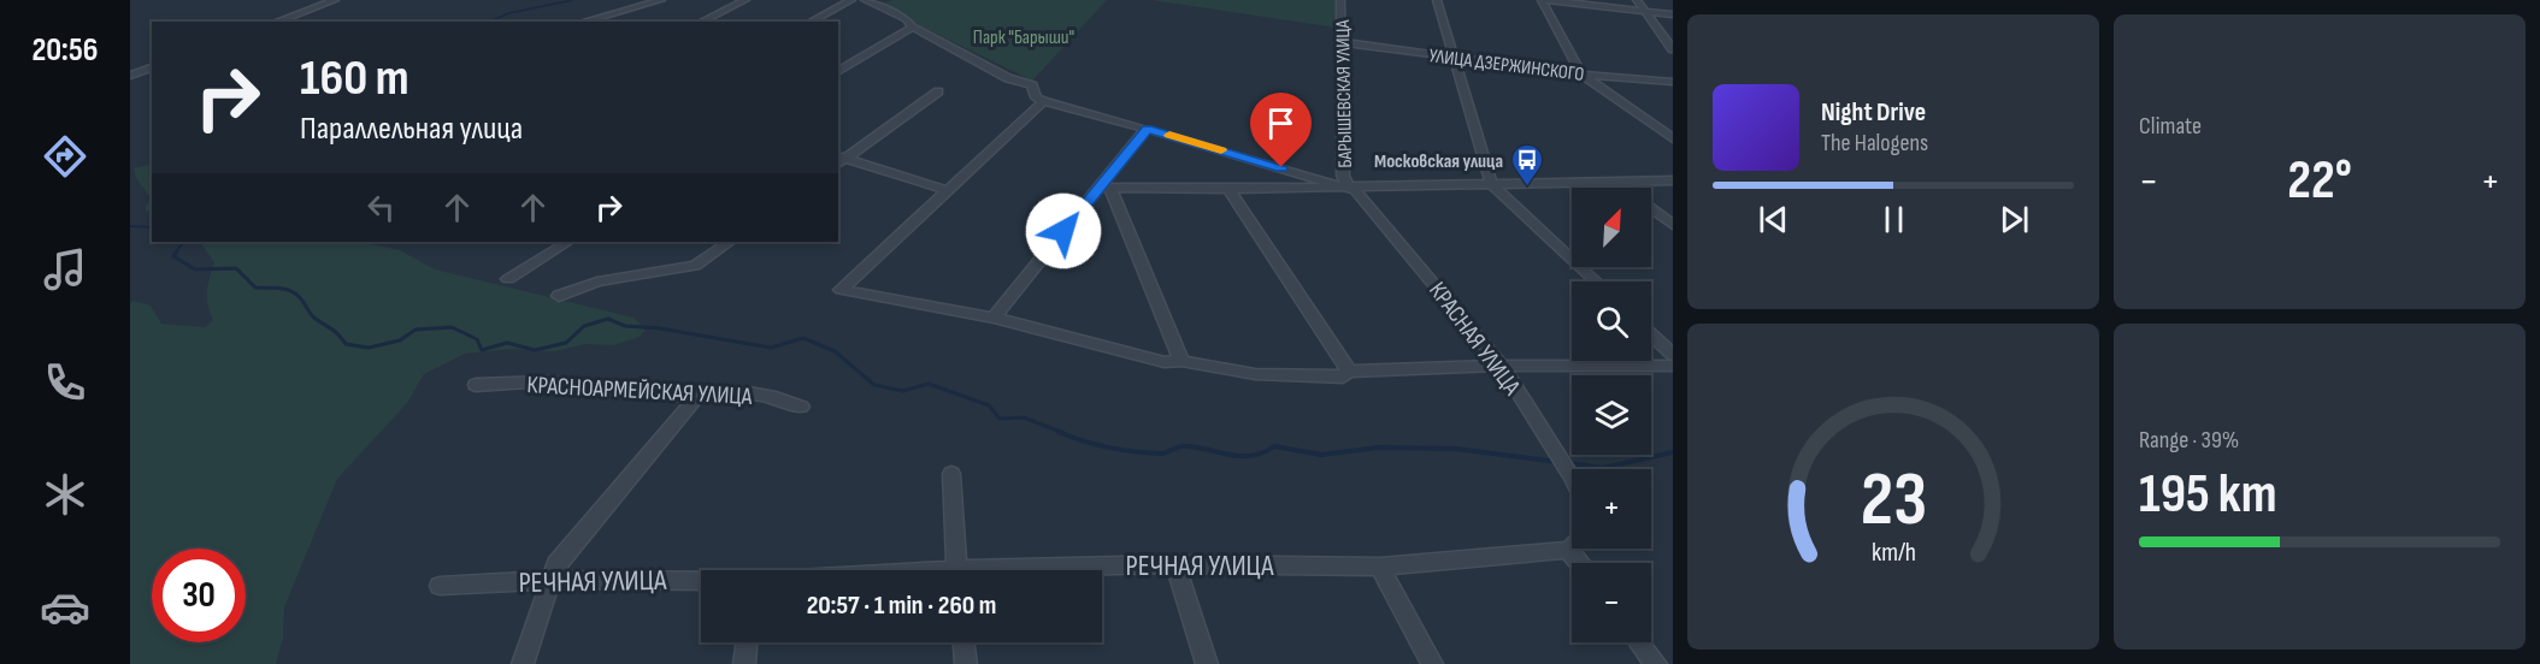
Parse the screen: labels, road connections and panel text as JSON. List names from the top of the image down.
{
  "streets": {
    "street": [
      "УЛИЦА ДЗЕРЖИНСКОГО",
      "БАРЫШЕВСКАЯ УЛИЦА",
      "КРАСНАЯ УЛИЦА",
      "КРАСНОАРМЕЙСКАЯ УЛИЦА",
      "РЕЧНАЯ УЛИЦА"
    ]
  },
  "crossings": [
    ["УЛИЦА ДЗЕРЖИНСКОГО", "БАРЫШЕВСКАЯ УЛИЦА"],
    ["БАРЫШЕВСКАЯ УЛИЦА", "КРАСНАЯ УЛИЦА"]
  ],
  "parks": ["Парк \"Барыши\""],
  "places": {
    "bus stop": ["Московская улица"]
  },
  "north": "top right",
  "page": {
    "tabs": "20:56",
    "tile": [
      "Climate",
      ["Range · 39%", "195 km"]
    ],
    "turn": ["160 m", "Параллельная улица"],
    "song": ["Night Drive", "The Halogens"],
    "heat": ["−", "22°", "+"],
    "map_buttons": ["+", "−"],
    "limit": "30",
    "trip": "20:57 · 1 min · 260 m",
    "gauge": ["23", "km/h"]
  }
}
